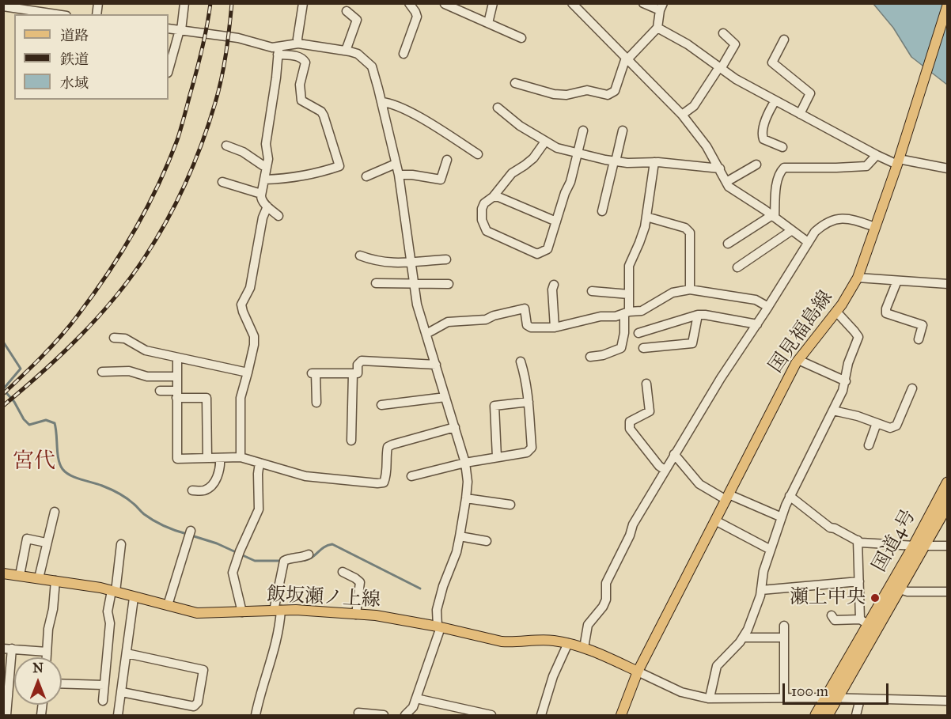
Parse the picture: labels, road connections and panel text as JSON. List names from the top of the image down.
{
  "streets": {
    "highway": ["国道4号"],
    "main road": ["国見福島線", "飯坂瀬ノ上線"]
  },
  "crossings": [
    ["国見福島線", "飯坂瀬ノ上線"]
  ],
  "districts": ["宮代"],
  "places": ["瀬上中央"],
  "legend": ["道路", "鉄道", "水域"],
  "scale_bar": "100 m",
  "north": "top"
}
